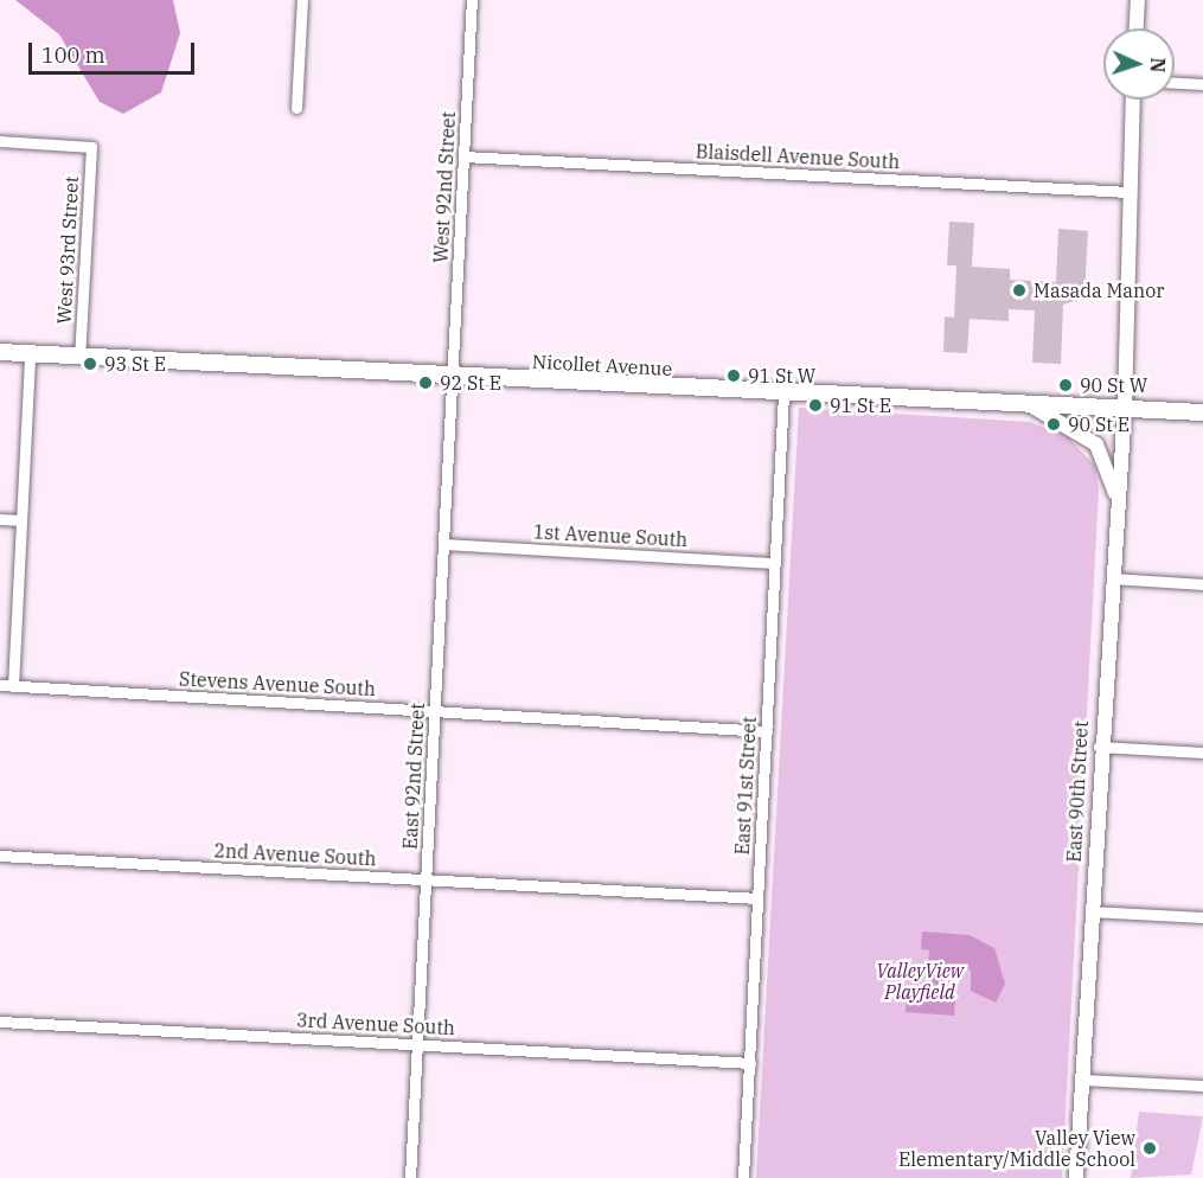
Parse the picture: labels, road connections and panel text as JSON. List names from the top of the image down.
{
  "streets": {
    "main road": ["Nicollet Avenue"],
    "street": [
      "Blaisdell Avenue South",
      "West 92nd Street",
      "West 93rd Street",
      "1st Avenue South",
      "Stevens Avenue South",
      "East 92nd Street",
      "East 91st Street",
      "East 90th Street",
      "2nd Avenue South",
      "3rd Avenue South"
    ]
  },
  "crossings": [
    ["Blaisdell Avenue South", "West 92nd Street"],
    ["Blaisdell Avenue South", "East 90th Street"],
    ["West 92nd Street", "Nicollet Avenue"],
    ["West 92nd Street", "East 92nd Street"],
    ["West 93rd Street", "Nicollet Avenue"],
    ["Nicollet Avenue", "East 92nd Street"],
    ["Nicollet Avenue", "East 91st Street"],
    ["Nicollet Avenue", "East 90th Street"],
    ["1st Avenue South", "East 92nd Street"],
    ["1st Avenue South", "East 91st Street"],
    ["Stevens Avenue South", "East 92nd Street"],
    ["Stevens Avenue South", "East 91st Street"],
    ["East 92nd Street", "2nd Avenue South"],
    ["East 92nd Street", "3rd Avenue South"],
    ["East 91st Street", "2nd Avenue South"],
    ["East 91st Street", "3rd Avenue South"]
  ],
  "parks": ["ValleyView Playfield"],
  "places": [
    "Masada Manor",
    "93 St E",
    "91 St W",
    "92 St E",
    "90 St W",
    "91 St E",
    "90 St E",
    "Valley View Elementary/Middle School"
  ],
  "scale_bar": "100 m",
  "north": "right"
}
